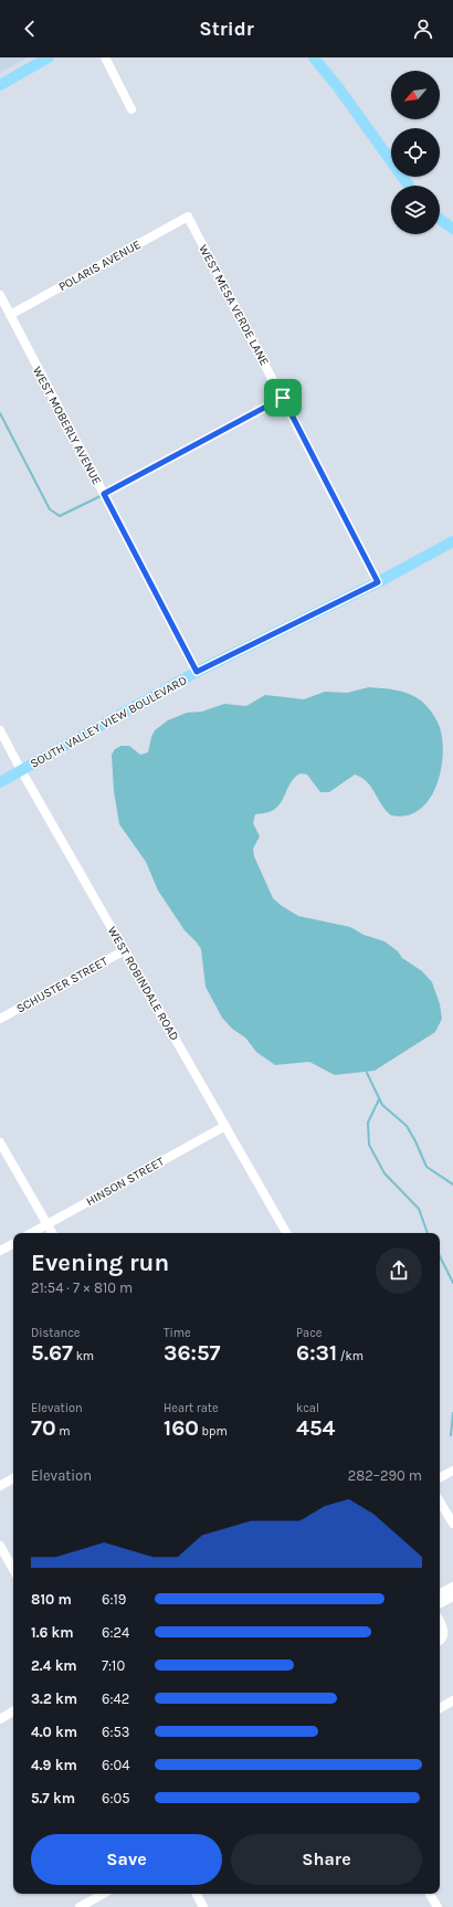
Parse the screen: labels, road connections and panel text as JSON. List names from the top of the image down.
{
  "streets": {
    "main road": ["SOUTH VALLEY VIEW BOULEVARD"],
    "street": [
      "POLARIS AVENUE",
      "WEST MESA VERDE LANE",
      "WEST MOBERLY AVENUE",
      "WEST ROBINDALE ROAD",
      "SCHUSTER STREET",
      "HINSON STREET"
    ]
  },
  "crossings": [
    ["POLARIS AVENUE", "WEST MESA VERDE LANE"],
    ["POLARIS AVENUE", "WEST MOBERLY AVENUE"],
    ["WEST MESA VERDE LANE", "SOUTH VALLEY VIEW BOULEVARD"],
    ["WEST MOBERLY AVENUE", "SOUTH VALLEY VIEW BOULEVARD"],
    ["SOUTH VALLEY VIEW BOULEVARD", "WEST ROBINDALE ROAD"],
    ["WEST ROBINDALE ROAD", "SCHUSTER STREET"],
    ["WEST ROBINDALE ROAD", "HINSON STREET"]
  ],
  "north": "bottom left",
  "page": {
    "header": "Stridr",
    "heading": ["Evening run", "21:54 · 7 × 810 m"],
    "stats": [
      ["Distance", "5.67 km"],
      ["Time", "36:57"],
      ["Pace", "6:31 /km"],
      ["Elevation", "70 m"],
      ["Heart rate", "160 bpm"],
      ["kcal", "454"]
    ],
    "chart": ["Elevation", "282–290 m"],
    "list": [
      {
        "name": "810 m",
        "note": "6:19"
      },
      {
        "name": "1.6 km",
        "note": "6:24"
      },
      {
        "name": "2.4 km",
        "note": "7:10"
      },
      {
        "name": "3.2 km",
        "note": "6:42"
      },
      {
        "name": "4.0 km",
        "note": "6:53"
      },
      {
        "name": "4.9 km",
        "note": "6:04"
      },
      {
        "name": "5.7 km",
        "note": "6:05"
      }
    ],
    "buttons": ["Save", "Share"]
  }
}
